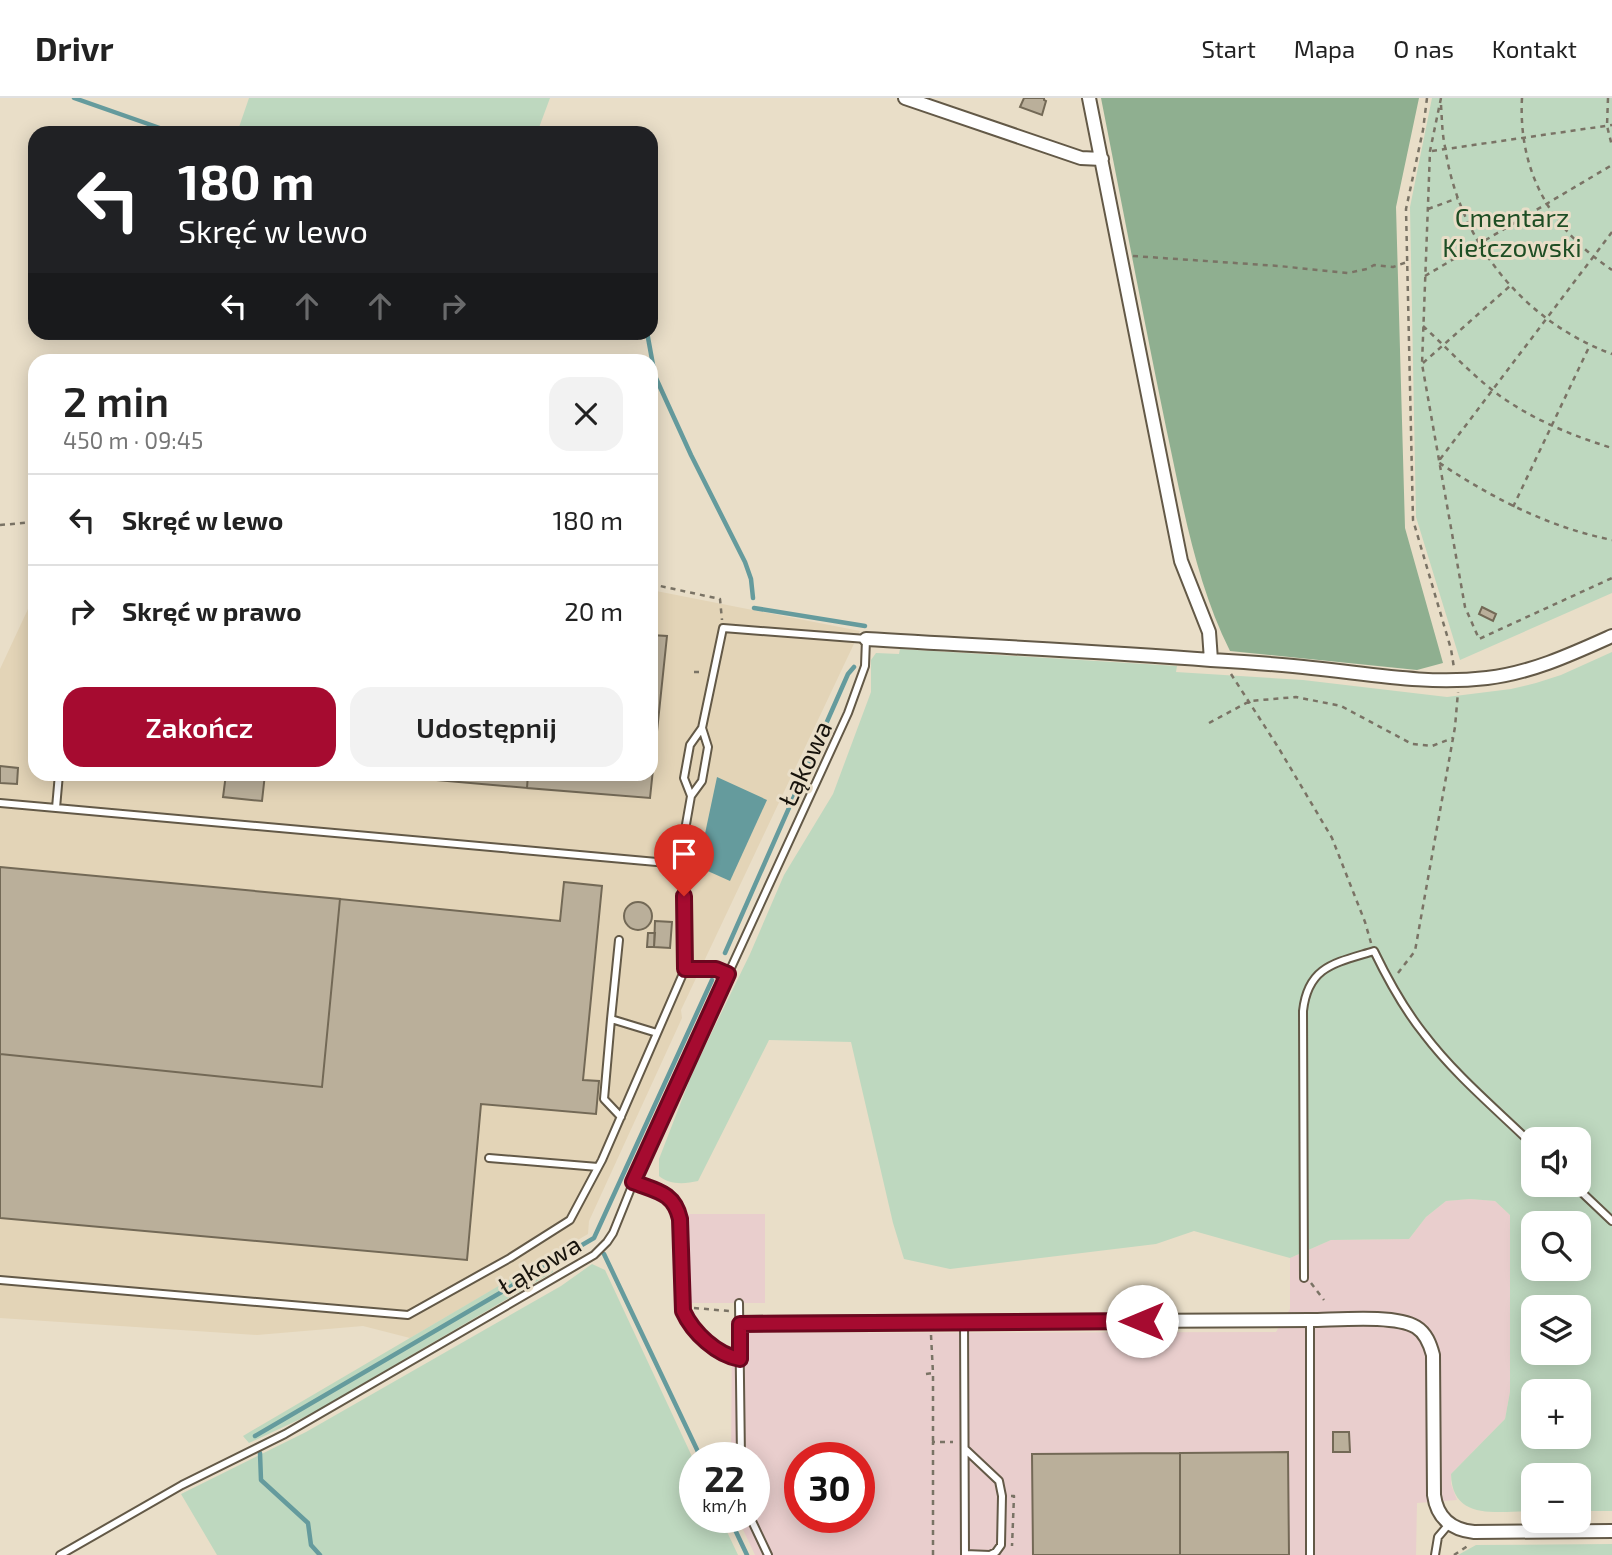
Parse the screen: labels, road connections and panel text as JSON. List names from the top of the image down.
{
  "streets": {
    "lane": ["Łąkowa"]
  },
  "parks": ["Cmentarz Kiełczowski"],
  "page": {
    "header": "Drivr",
    "nav": [
      "Start",
      "Mapa",
      "O nas",
      "Kontakt"
    ],
    "turn": ["180 m", "Skręć w lewo"],
    "heading": ["2 min", "450 m · 09:45"],
    "list": [
      {
        "name": "Skręć w lewo",
        "value": "180 m"
      },
      {
        "name": "Skręć w prawo",
        "value": "20 m"
      }
    ],
    "buttons": ["Zakończ", "Udostępnij"],
    "map_buttons": ["+", "−"],
    "speed": "22 km/h",
    "limit": "30"
  }
}
